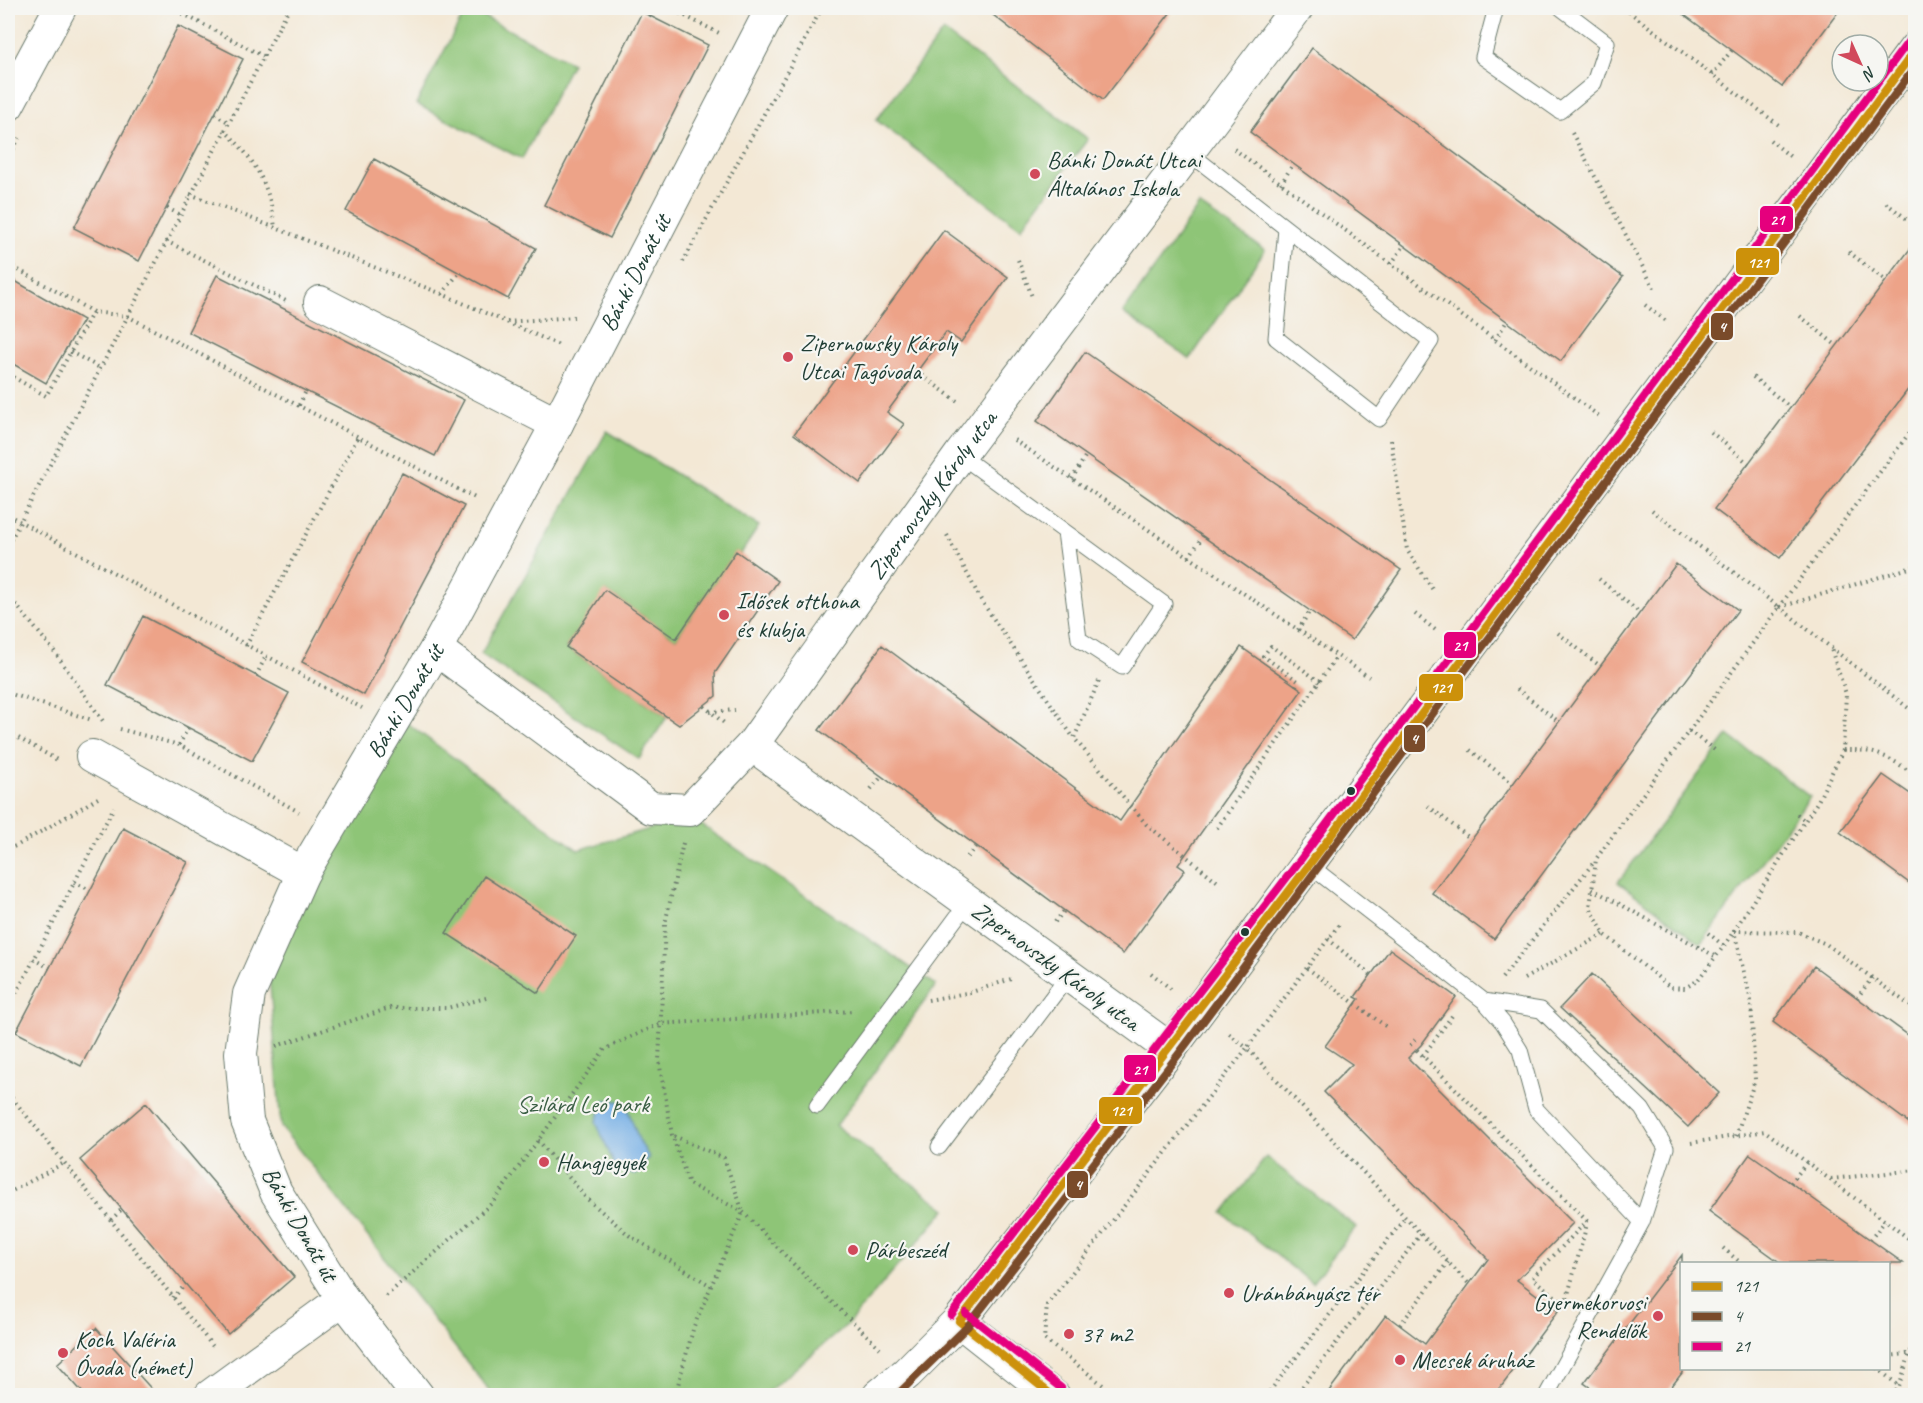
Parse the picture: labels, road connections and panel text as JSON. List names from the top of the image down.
{
  "streets": {
    "street": ["Bánki Donát út", "Zipernovszky Károly utca"]
  },
  "parks": ["Szilárd Leó park"],
  "places": [
    "Bánki Donát Utcai Általános Iskola",
    "Zipernowsky Károly Utcai Tagóvoda",
    "Idősek otthona és klubja",
    "Hangjegyek",
    "Párbeszéd",
    "Uránbányász tér",
    "Gyermekorvosi Rendelők",
    "37 m2",
    "Koch Valéria Óvoda (német)",
    "Mecsek áruház"
  ],
  "lines": ["transit line 21", "transit line 121", "transit line 4"],
  "legend": ["121", "4", "21"],
  "north": "bottom right"
}
